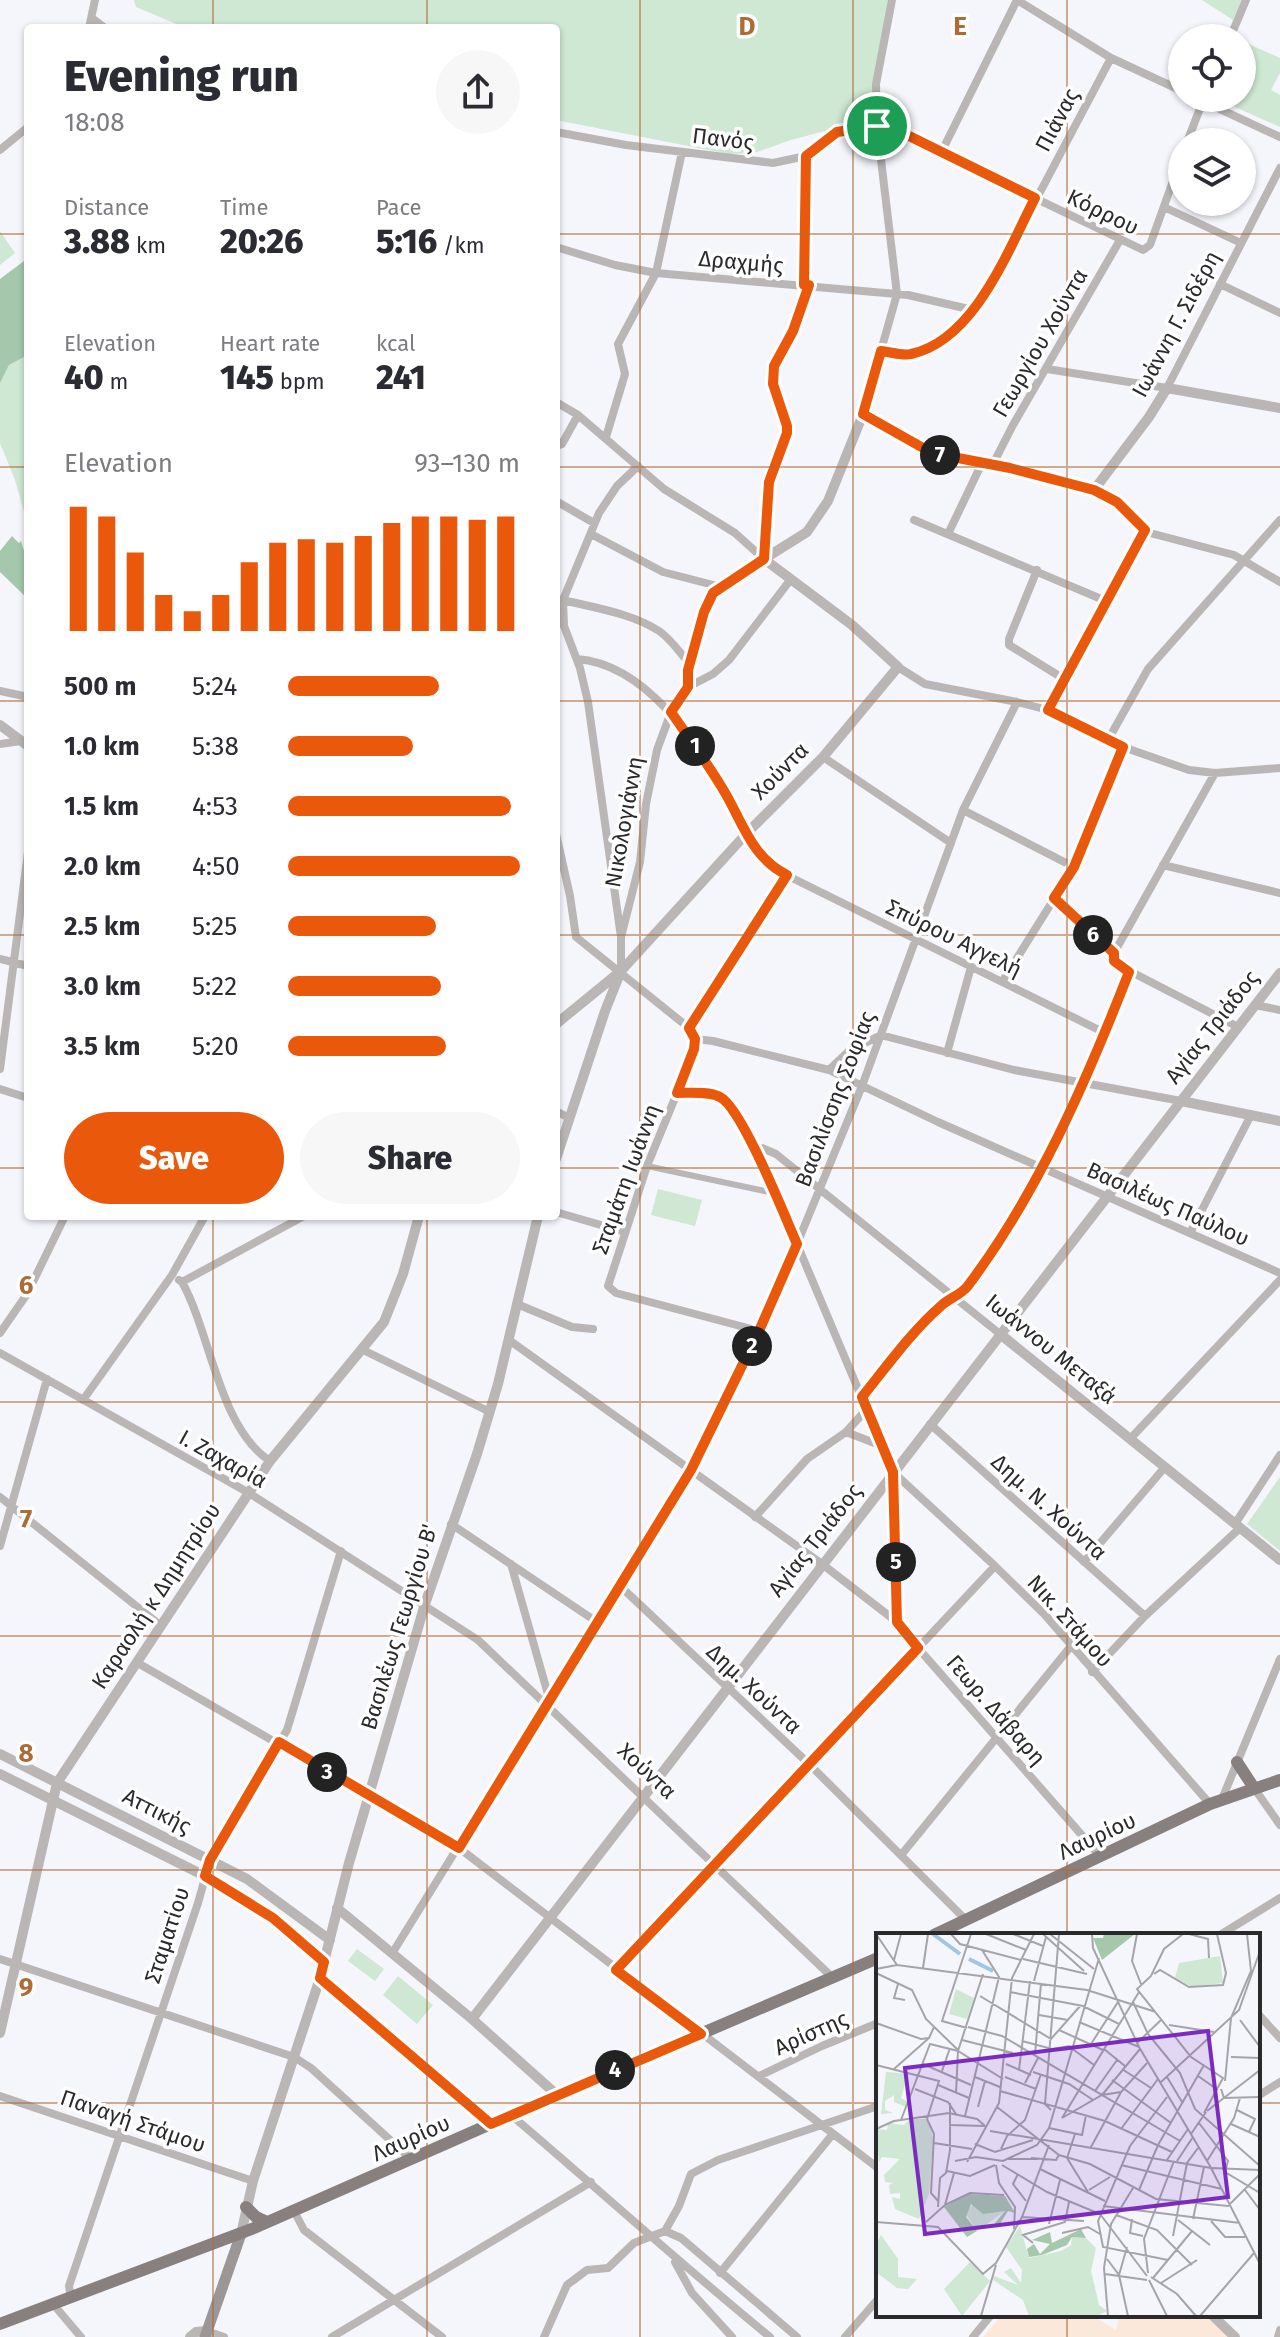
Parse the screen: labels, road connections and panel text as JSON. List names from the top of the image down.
{
  "streets": {
    "main road": ["Λαυρίου"],
    "street": [
      "Πιάνας",
      "Πανός",
      "Κόρρου",
      "Δραχμής",
      "Ιωάννη Γ. Σιδέρη",
      "Γεωργίου Χούντα",
      "Χούντα",
      "Νικολογιάννη",
      "Σπύρου Αγγελή",
      "Αγίας Τριάδος",
      "Βασιλίσσης Σοφίας",
      "Σταμάτη Ιωάννη",
      "Βασιλέως Παύλου",
      "Ιωάννου Μεταξά",
      "Ι. Ζαχαρία",
      "Δημ. Ν. Χούντα",
      "Καραολή κ Δημητρίου",
      "Νικ. Στάμου",
      "Βασιλέως Γεωργίου Β'",
      "Δημ. Χούντα",
      "Γεωρ. Δάβαρη",
      "Αττικής",
      "Σταματίου",
      "Αρίστης",
      "Παναγή Στάμου"
    ]
  },
  "crossings": [
    ["Πιάνας", "Κόρρου"],
    ["Πιάνας", "Δραχμής"],
    ["Πανός", "Κόρρου"],
    ["Κόρρου", "Γεωργίου Χούντα"],
    ["Χούντα", "Νικολογιάννη"],
    ["Χούντα", "Σπύρου Αγγελή"],
    ["Χούντα", "Αγίας Τριάδος"],
    ["Χούντα", "Βασιλίσσης Σοφίας"],
    ["Χούντα", "Ι. Ζαχαρία"],
    ["Χούντα", "Βασιλέως Γεωργίου Β'"],
    ["Χούντα", "Λαυρίου"],
    ["Νικολογιάννη", "Σπύρου Αγγελή"],
    ["Σπύρου Αγγελή", "Βασιλίσσης Σοφίας"],
    ["Αγίας Τριάδος", "Βασιλέως Παύλου"],
    ["Αγίας Τριάδος", "Ιωάννου Μεταξά"],
    ["Αγίας Τριάδος", "Δημ. Ν. Χούντα"],
    ["Αγίας Τριάδος", "Νικ. Στάμου"],
    ["Αγίας Τριάδος", "Δημ. Χούντα"],
    ["Αγίας Τριάδος", "Γεωρ. Δάβαρη"],
    ["Βασιλίσσης Σοφίας", "Σταμάτη Ιωάννη"],
    ["Βασιλίσσης Σοφίας", "Βασιλέως Παύλου"],
    ["Βασιλίσσης Σοφίας", "Ιωάννου Μεταξά"],
    ["Βασιλίσσης Σοφίας", "Δημ. Χούντα"],
    ["Βασιλίσσης Σοφίας", "Γεωρ. Δάβαρη"],
    ["Σταμάτη Ιωάννη", "Βασιλέως Παύλου"],
    ["Ι. Ζαχαρία", "Καραολή κ Δημητρίου"],
    ["Ι. Ζαχαρία", "Βασιλέως Γεωργίου Β'"],
    ["Ι. Ζαχαρία", "Σταματίου"],
    ["Καραολή κ Δημητρίου", "Αττικής"],
    ["Νικ. Στάμου", "Λαυρίου"],
    ["Βασιλέως Γεωργίου Β'", "Γεωρ. Δάβαρη"],
    ["Βασιλέως Γεωργίου Β'", "Αττικής"],
    ["Βασιλέως Γεωργίου Β'", "Λαυρίου"],
    ["Βασιλέως Γεωργίου Β'", "Παναγή Στάμου"],
    ["Δημ. Χούντα", "Λαυρίου"],
    ["Γεωρ. Δάβαρη", "Λαυρίου"],
    ["Αττικής", "Σταματίου"],
    ["Λαυρίου", "Σταματίου"],
    ["Σταματίου", "Παναγή Στάμου"]
  ],
  "page": {
    "heading": ["Evening run", "18:08"],
    "stats": [
      ["Distance", "3.88 km"],
      ["Time", "20:26"],
      ["Pace", "5:16 /km"],
      ["Elevation", "40 m"],
      ["Heart rate", "145 bpm"],
      ["kcal", "241"]
    ],
    "chart": ["Elevation", "93–130 m"],
    "pins": [
      "7",
      "1",
      "6",
      "2",
      "5",
      "3",
      "4"
    ],
    "list": [
      {
        "name": "500 m",
        "note": "5:24"
      },
      {
        "name": "1.0 km",
        "note": "5:38"
      },
      {
        "name": "1.5 km",
        "note": "4:53"
      },
      {
        "name": "2.0 km",
        "note": "4:50"
      },
      {
        "name": "2.5 km",
        "note": "5:25"
      },
      {
        "name": "3.0 km",
        "note": "5:22"
      },
      {
        "name": "3.5 km",
        "note": "5:20"
      }
    ],
    "buttons": ["Save", "Share"]
  },
  "grid": {
    "columns": ["D", "E"],
    "rows": [
      "6",
      "7",
      "8",
      "9"
    ]
  }
}
